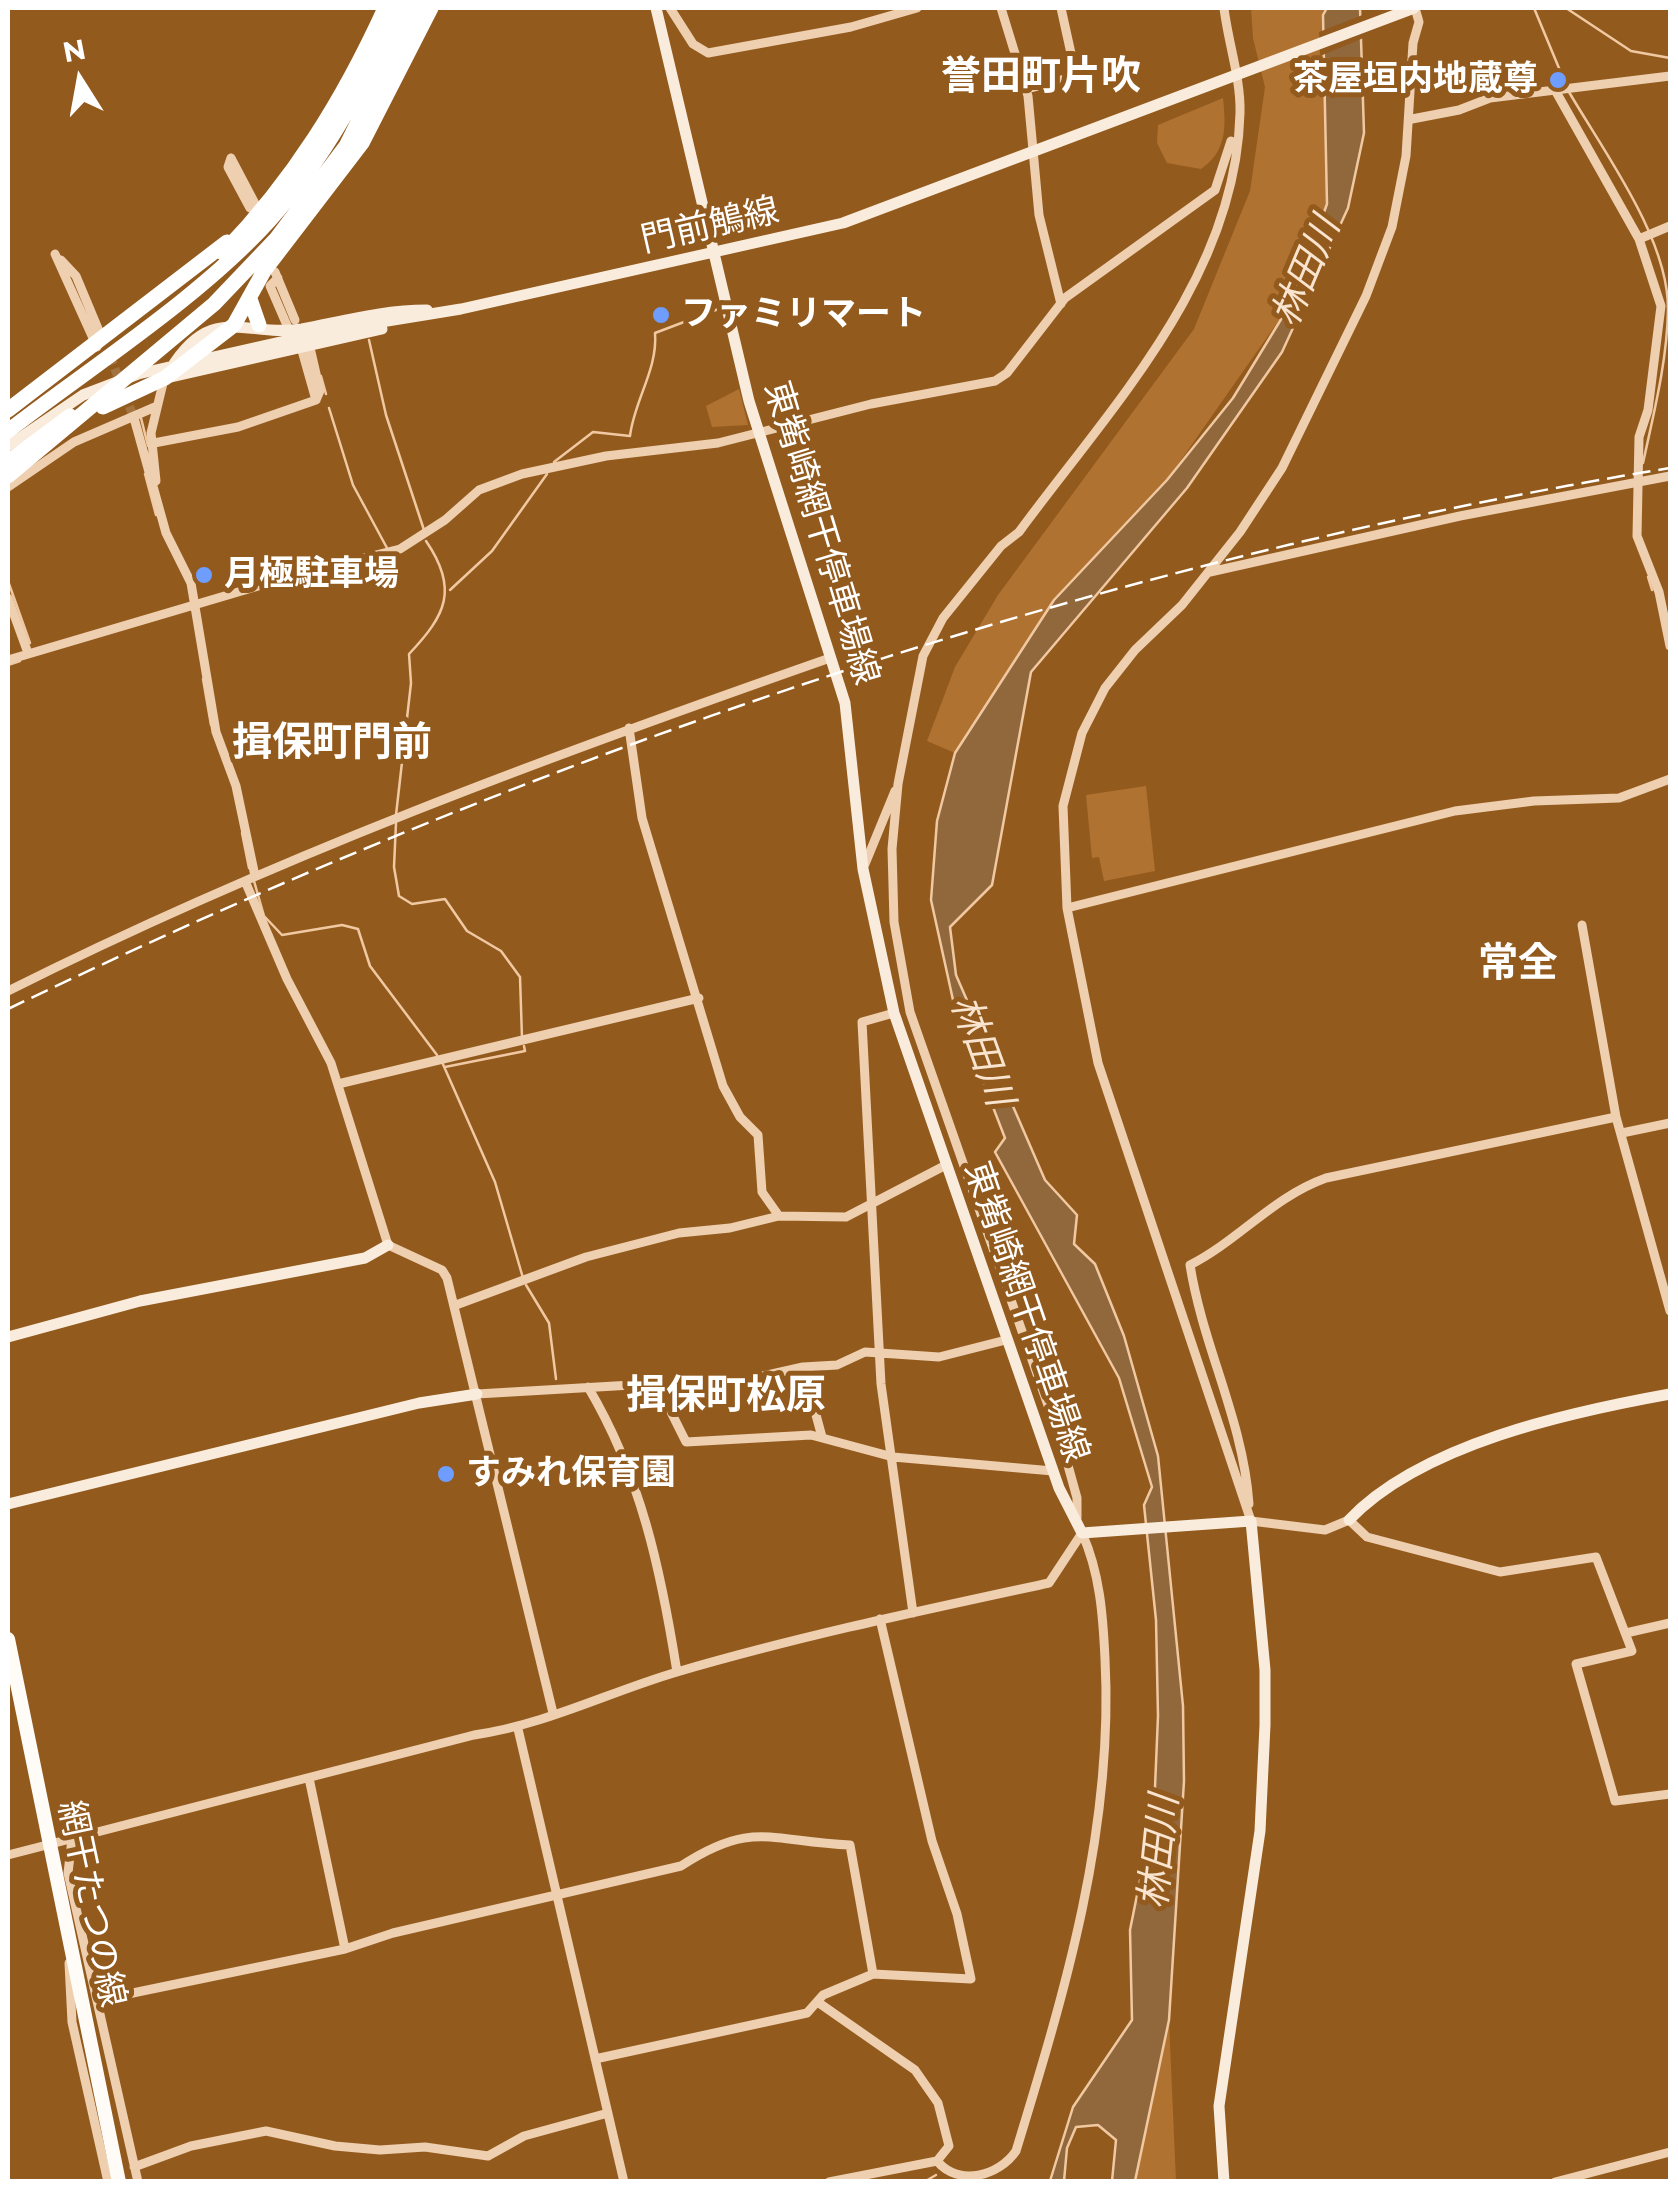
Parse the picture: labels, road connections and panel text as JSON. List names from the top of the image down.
{
  "streets": {
    "main road": ["門前鵤線", "東觜崎網干停車場線", "網干たつの線"]
  },
  "crossings": [
    ["門前鵤線", "東觜崎網干停車場線"]
  ],
  "districts": [
    "誉田町片吹",
    "揖保町門前",
    "常全",
    "揖保町松原"
  ],
  "water": ["林田川"],
  "places": [
    "茶屋垣内地蔵尊",
    "ファミリマート",
    "月極駐車場",
    "すみれ保育園"
  ],
  "north": "top"
}
